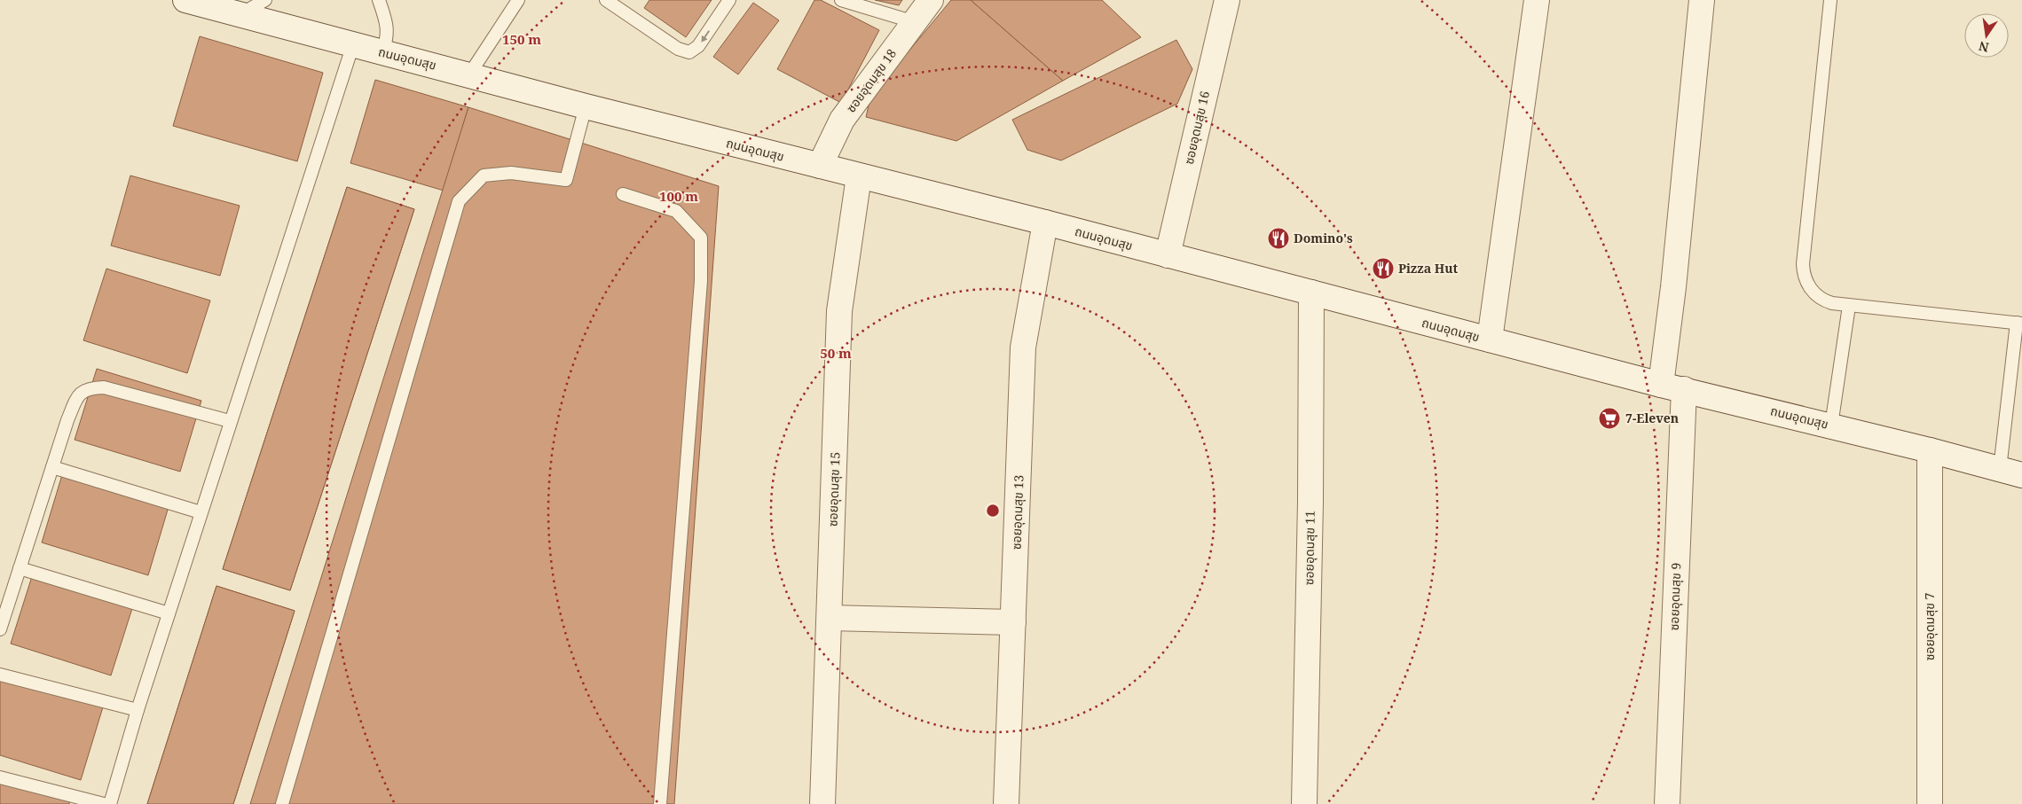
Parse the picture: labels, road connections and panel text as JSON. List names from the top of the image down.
{
  "streets": {
    "street": [
      "ถนนอุดมสุข",
      "ซอยอุดมสุข 18",
      "ซอยอุดมสุข 16",
      "ซอยอุดมสุข 15",
      "ซอยอุดมสุข 13",
      "ซอยอุดมสุข 11",
      "ซอยอุดมสุข 9",
      "ซอยอุดมสุข 7"
    ]
  },
  "crossings": [
    ["ถนนอุดมสุข", "ซอยอุดมสุข 18"],
    ["ถนนอุดมสุข", "ซอยอุดมสุข 16"],
    ["ถนนอุดมสุข", "ซอยอุดมสุข 15"],
    ["ถนนอุดมสุข", "ซอยอุดมสุข 13"],
    ["ถนนอุดมสุข", "ซอยอุดมสุข 11"],
    ["ถนนอุดมสุข", "ซอยอุดมสุข 9"],
    ["ถนนอุดมสุข", "ซอยอุดมสุข 7"]
  ],
  "places": {
    "restaurant": ["Domino's", "Pizza Hut"],
    "supermarket": ["7-Eleven"]
  },
  "north": "bottom",
  "rings": ["150 m", "100 m", "50 m"]
}
